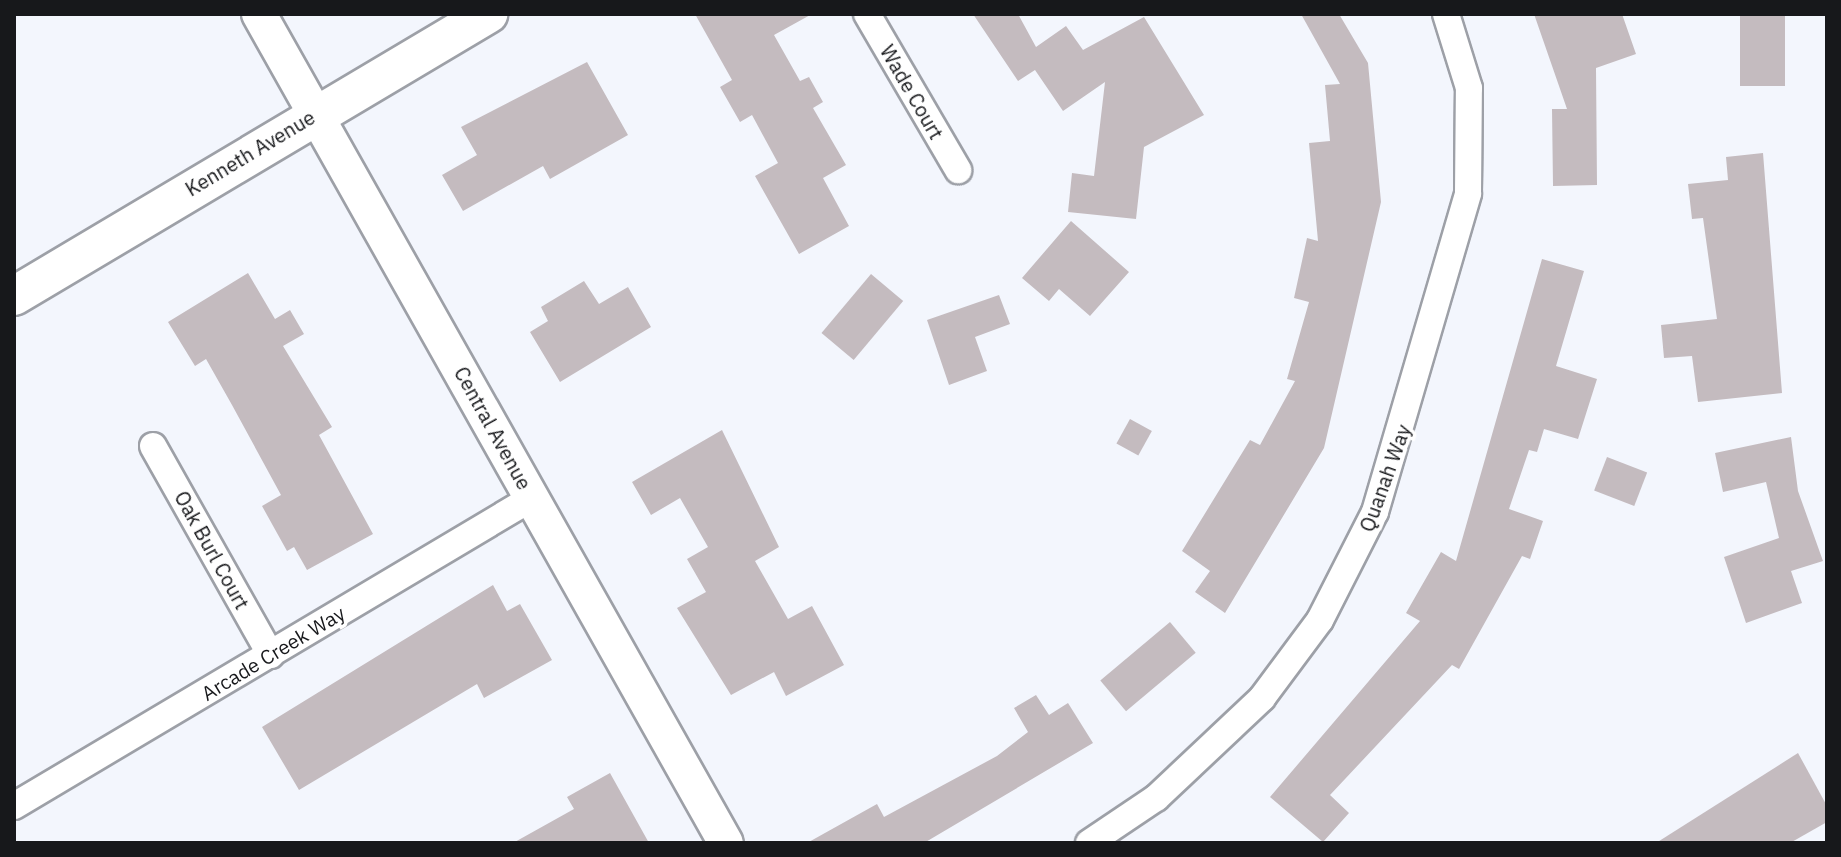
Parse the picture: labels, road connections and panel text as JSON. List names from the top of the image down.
{
  "streets": {
    "main road": ["Kenneth Avenue"],
    "street": [
      "Wade Court",
      "Central Avenue",
      "Quanah Way",
      "Oak Burl Court",
      "Arcade Creek Way"
    ]
  },
  "crossings": [
    ["Kenneth Avenue", "Central Avenue"],
    ["Central Avenue", "Arcade Creek Way"],
    ["Oak Burl Court", "Arcade Creek Way"]
  ]
}
